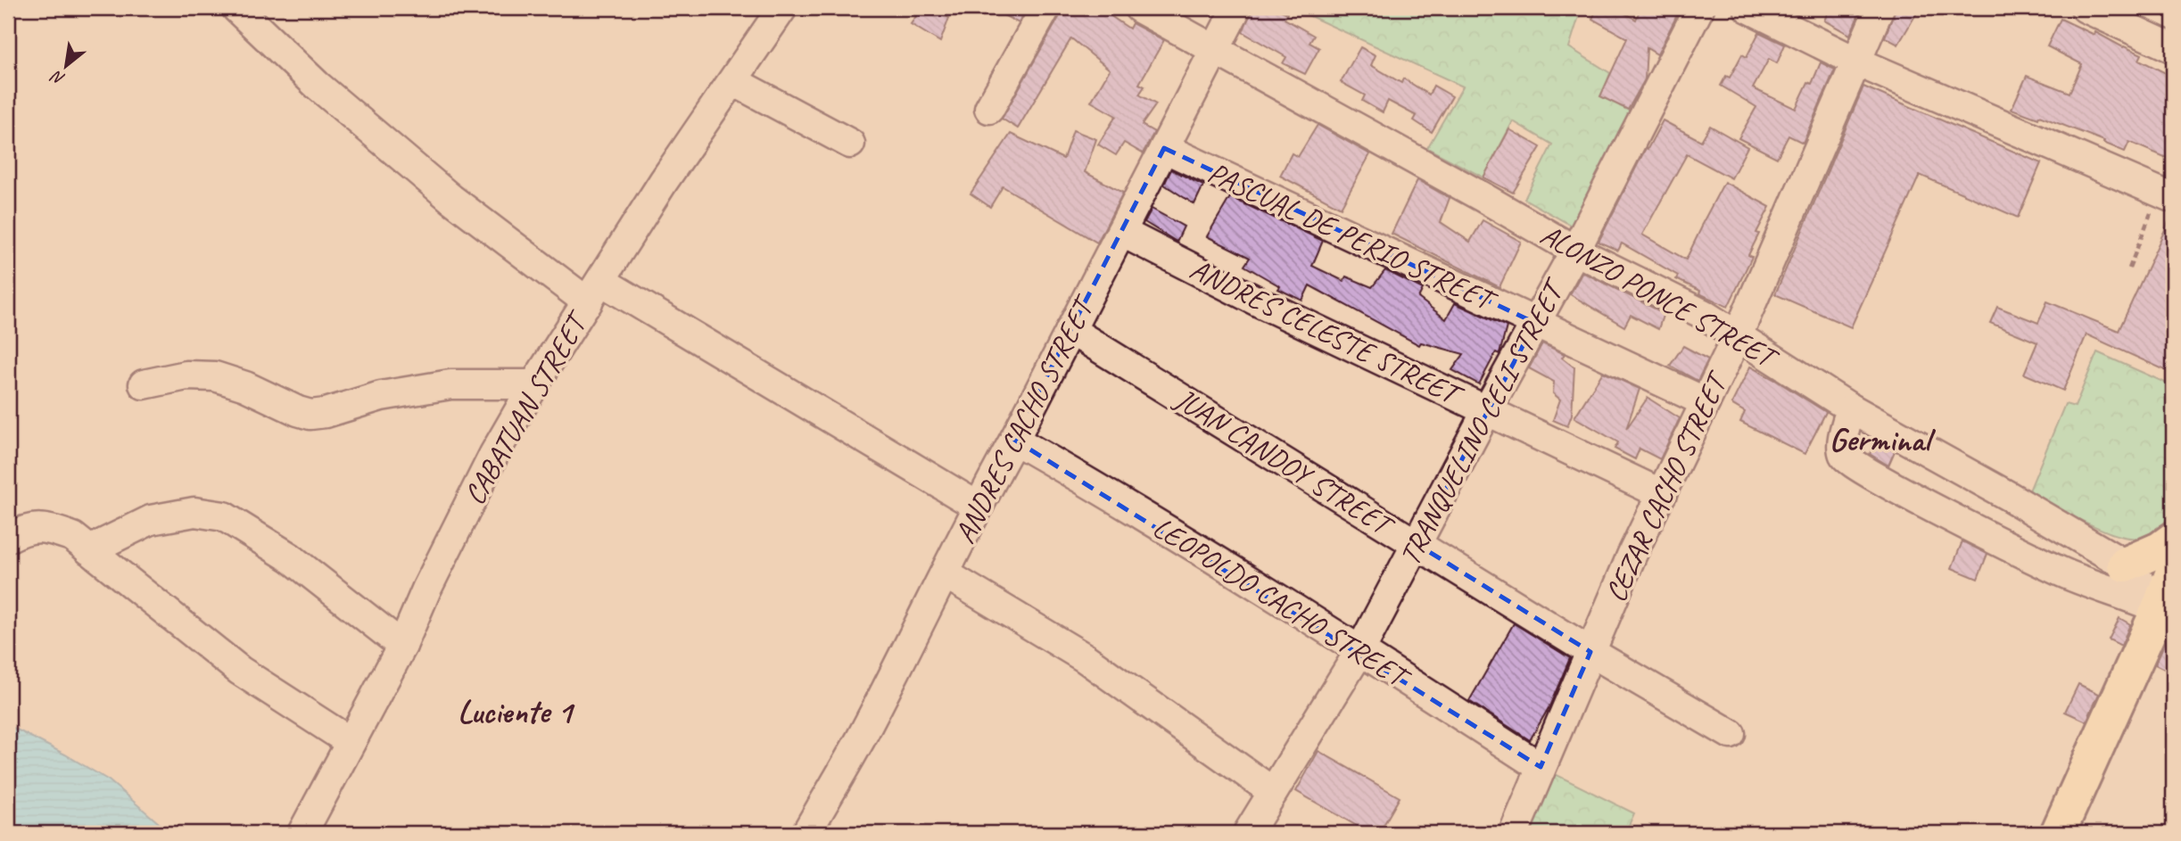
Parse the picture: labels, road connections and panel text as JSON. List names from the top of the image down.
{
  "streets": {
    "street": [
      "PASCUAL DE PERIO STREET",
      "ALONZO PONCE STREET",
      "ANDRES CELESTE STREET",
      "CABATUAN STREET",
      "ANDRES CACHO STREET",
      "TRANQUELINO CELI STREET",
      "JUAN CANDOY STREET",
      "CEZAR CACHO STREET",
      "LEOPOLDO CACHO STREET"
    ]
  },
  "crossings": [
    ["PASCUAL DE PERIO STREET", "ANDRES CACHO STREET"],
    ["PASCUAL DE PERIO STREET", "TRANQUELINO CELI STREET"],
    ["PASCUAL DE PERIO STREET", "CEZAR CACHO STREET"],
    ["ALONZO PONCE STREET", "ANDRES CACHO STREET"],
    ["ALONZO PONCE STREET", "TRANQUELINO CELI STREET"],
    ["ALONZO PONCE STREET", "CEZAR CACHO STREET"],
    ["ANDRES CELESTE STREET", "ANDRES CACHO STREET"],
    ["ANDRES CELESTE STREET", "TRANQUELINO CELI STREET"],
    ["ANDRES CELESTE STREET", "CEZAR CACHO STREET"],
    ["ANDRES CACHO STREET", "JUAN CANDOY STREET"],
    ["ANDRES CACHO STREET", "LEOPOLDO CACHO STREET"],
    ["TRANQUELINO CELI STREET", "JUAN CANDOY STREET"],
    ["TRANQUELINO CELI STREET", "LEOPOLDO CACHO STREET"],
    ["JUAN CANDOY STREET", "CEZAR CACHO STREET"],
    ["CEZAR CACHO STREET", "LEOPOLDO CACHO STREET"]
  ],
  "districts": ["Germinal", "Luciente 1"],
  "north": "bottom left"
}
